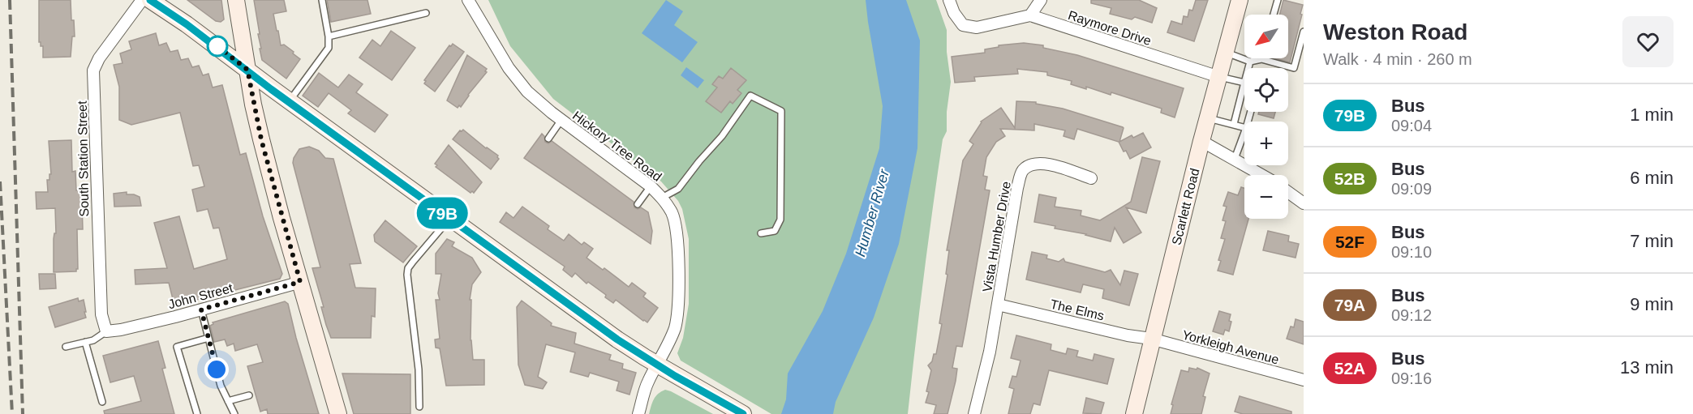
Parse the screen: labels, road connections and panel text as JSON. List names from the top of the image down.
{
  "streets": {
    "main road": ["Scarlett Road"],
    "street": [
      "Raymore Drive",
      "Hickory Tree Road",
      "South Station Street",
      "Vista Humber Drive",
      "John Street",
      "The Elms",
      "Yorkleigh Avenue"
    ]
  },
  "crossings": [
    ["Raymore Drive", "Scarlett Road"],
    ["South Station Street", "John Street"],
    ["Scarlett Road", "The Elms"],
    ["Scarlett Road", "Yorkleigh Avenue"],
    ["Vista Humber Drive", "The Elms"],
    ["The Elms", "Yorkleigh Avenue"]
  ],
  "water": ["Humber River"],
  "lines": ["bus line 79B"],
  "north": "bottom left",
  "page": {
    "on_map": "79B",
    "heading": ["Weston Road", "Walk · 4 min · 260 m"],
    "map_buttons": ["+", "−"],
    "list": [
      {
        "mark": "79B",
        "name": "Bus",
        "note": "09:04",
        "value": "1 min"
      },
      {
        "mark": "52B",
        "name": "Bus",
        "note": "09:09",
        "value": "6 min"
      },
      {
        "mark": "52F",
        "name": "Bus",
        "note": "09:10",
        "value": "7 min"
      },
      {
        "mark": "79A",
        "name": "Bus",
        "note": "09:12",
        "value": "9 min"
      },
      {
        "mark": "52A",
        "name": "Bus",
        "note": "09:16",
        "value": "13 min"
      }
    ]
  }
}
